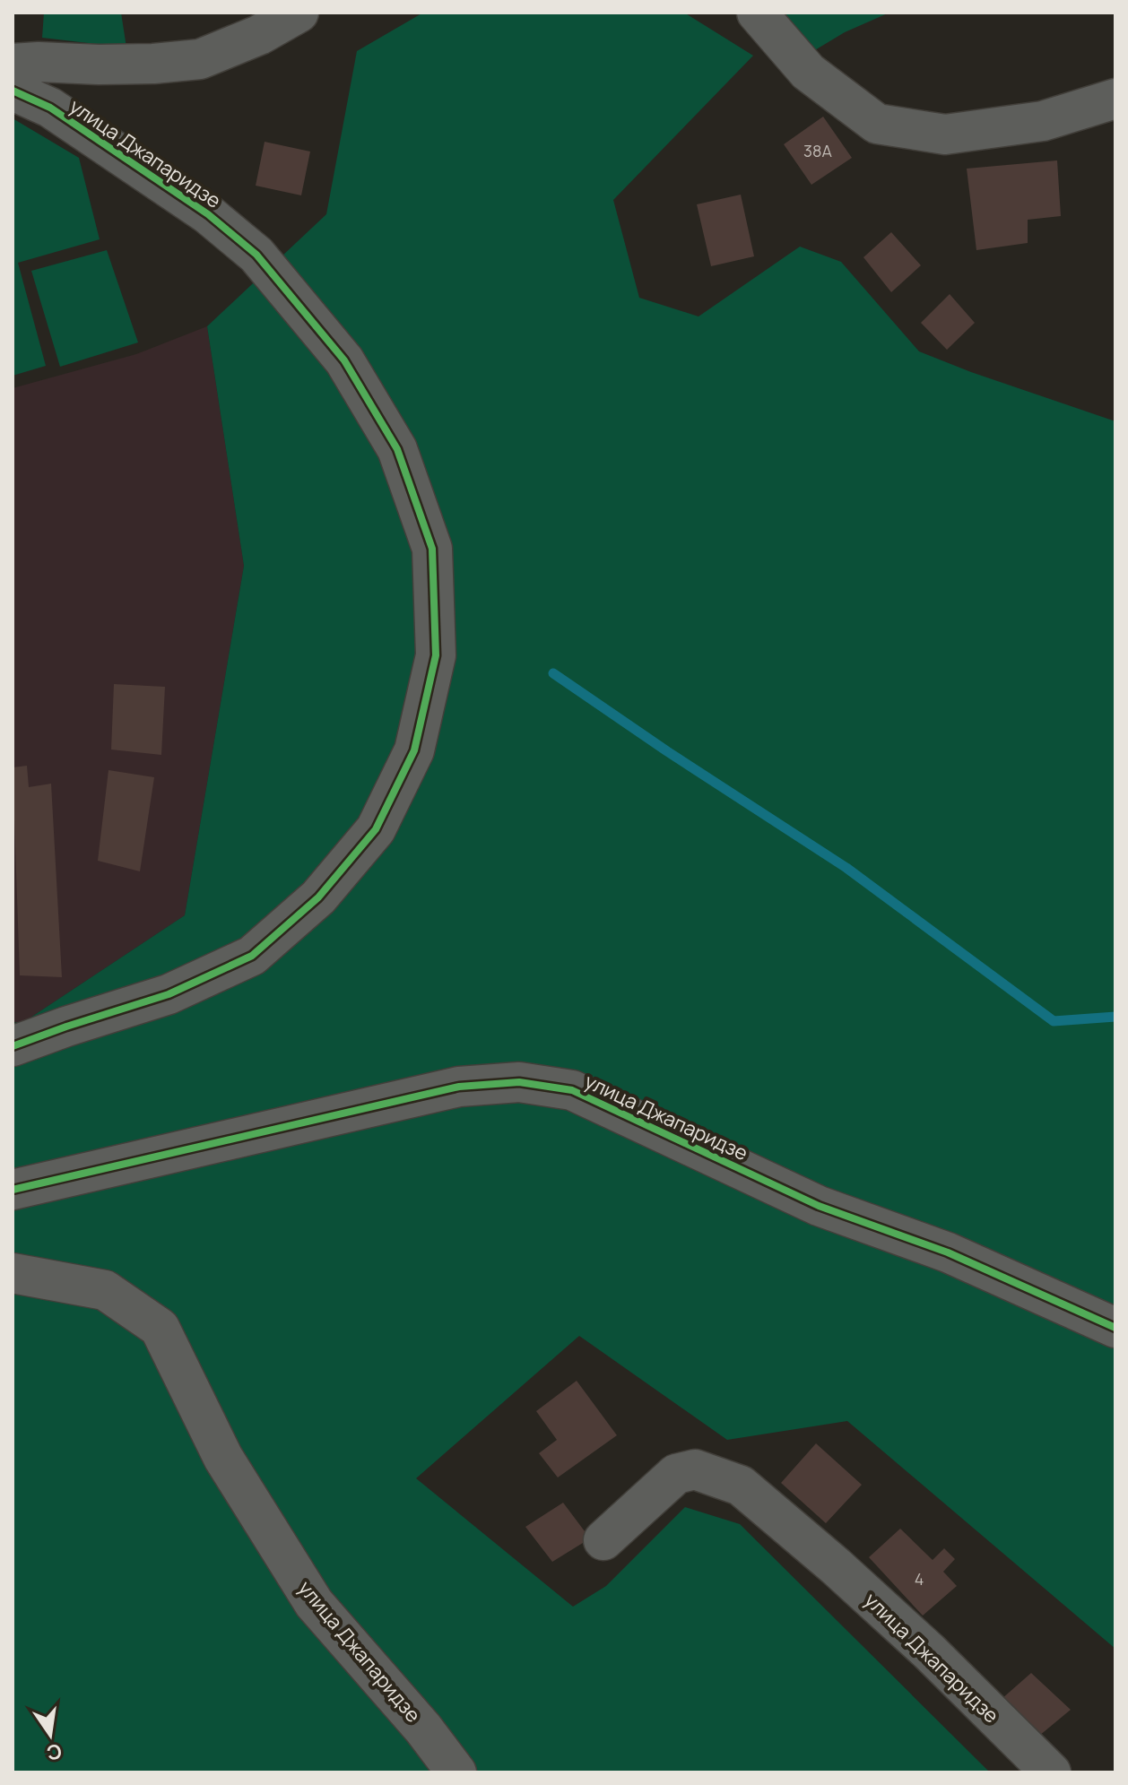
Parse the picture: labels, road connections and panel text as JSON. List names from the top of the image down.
{
  "streets": {
    "street": ["улица Джапаридзе"]
  },
  "house_numbers": ["38А", "4"],
  "north": "bottom"
}
